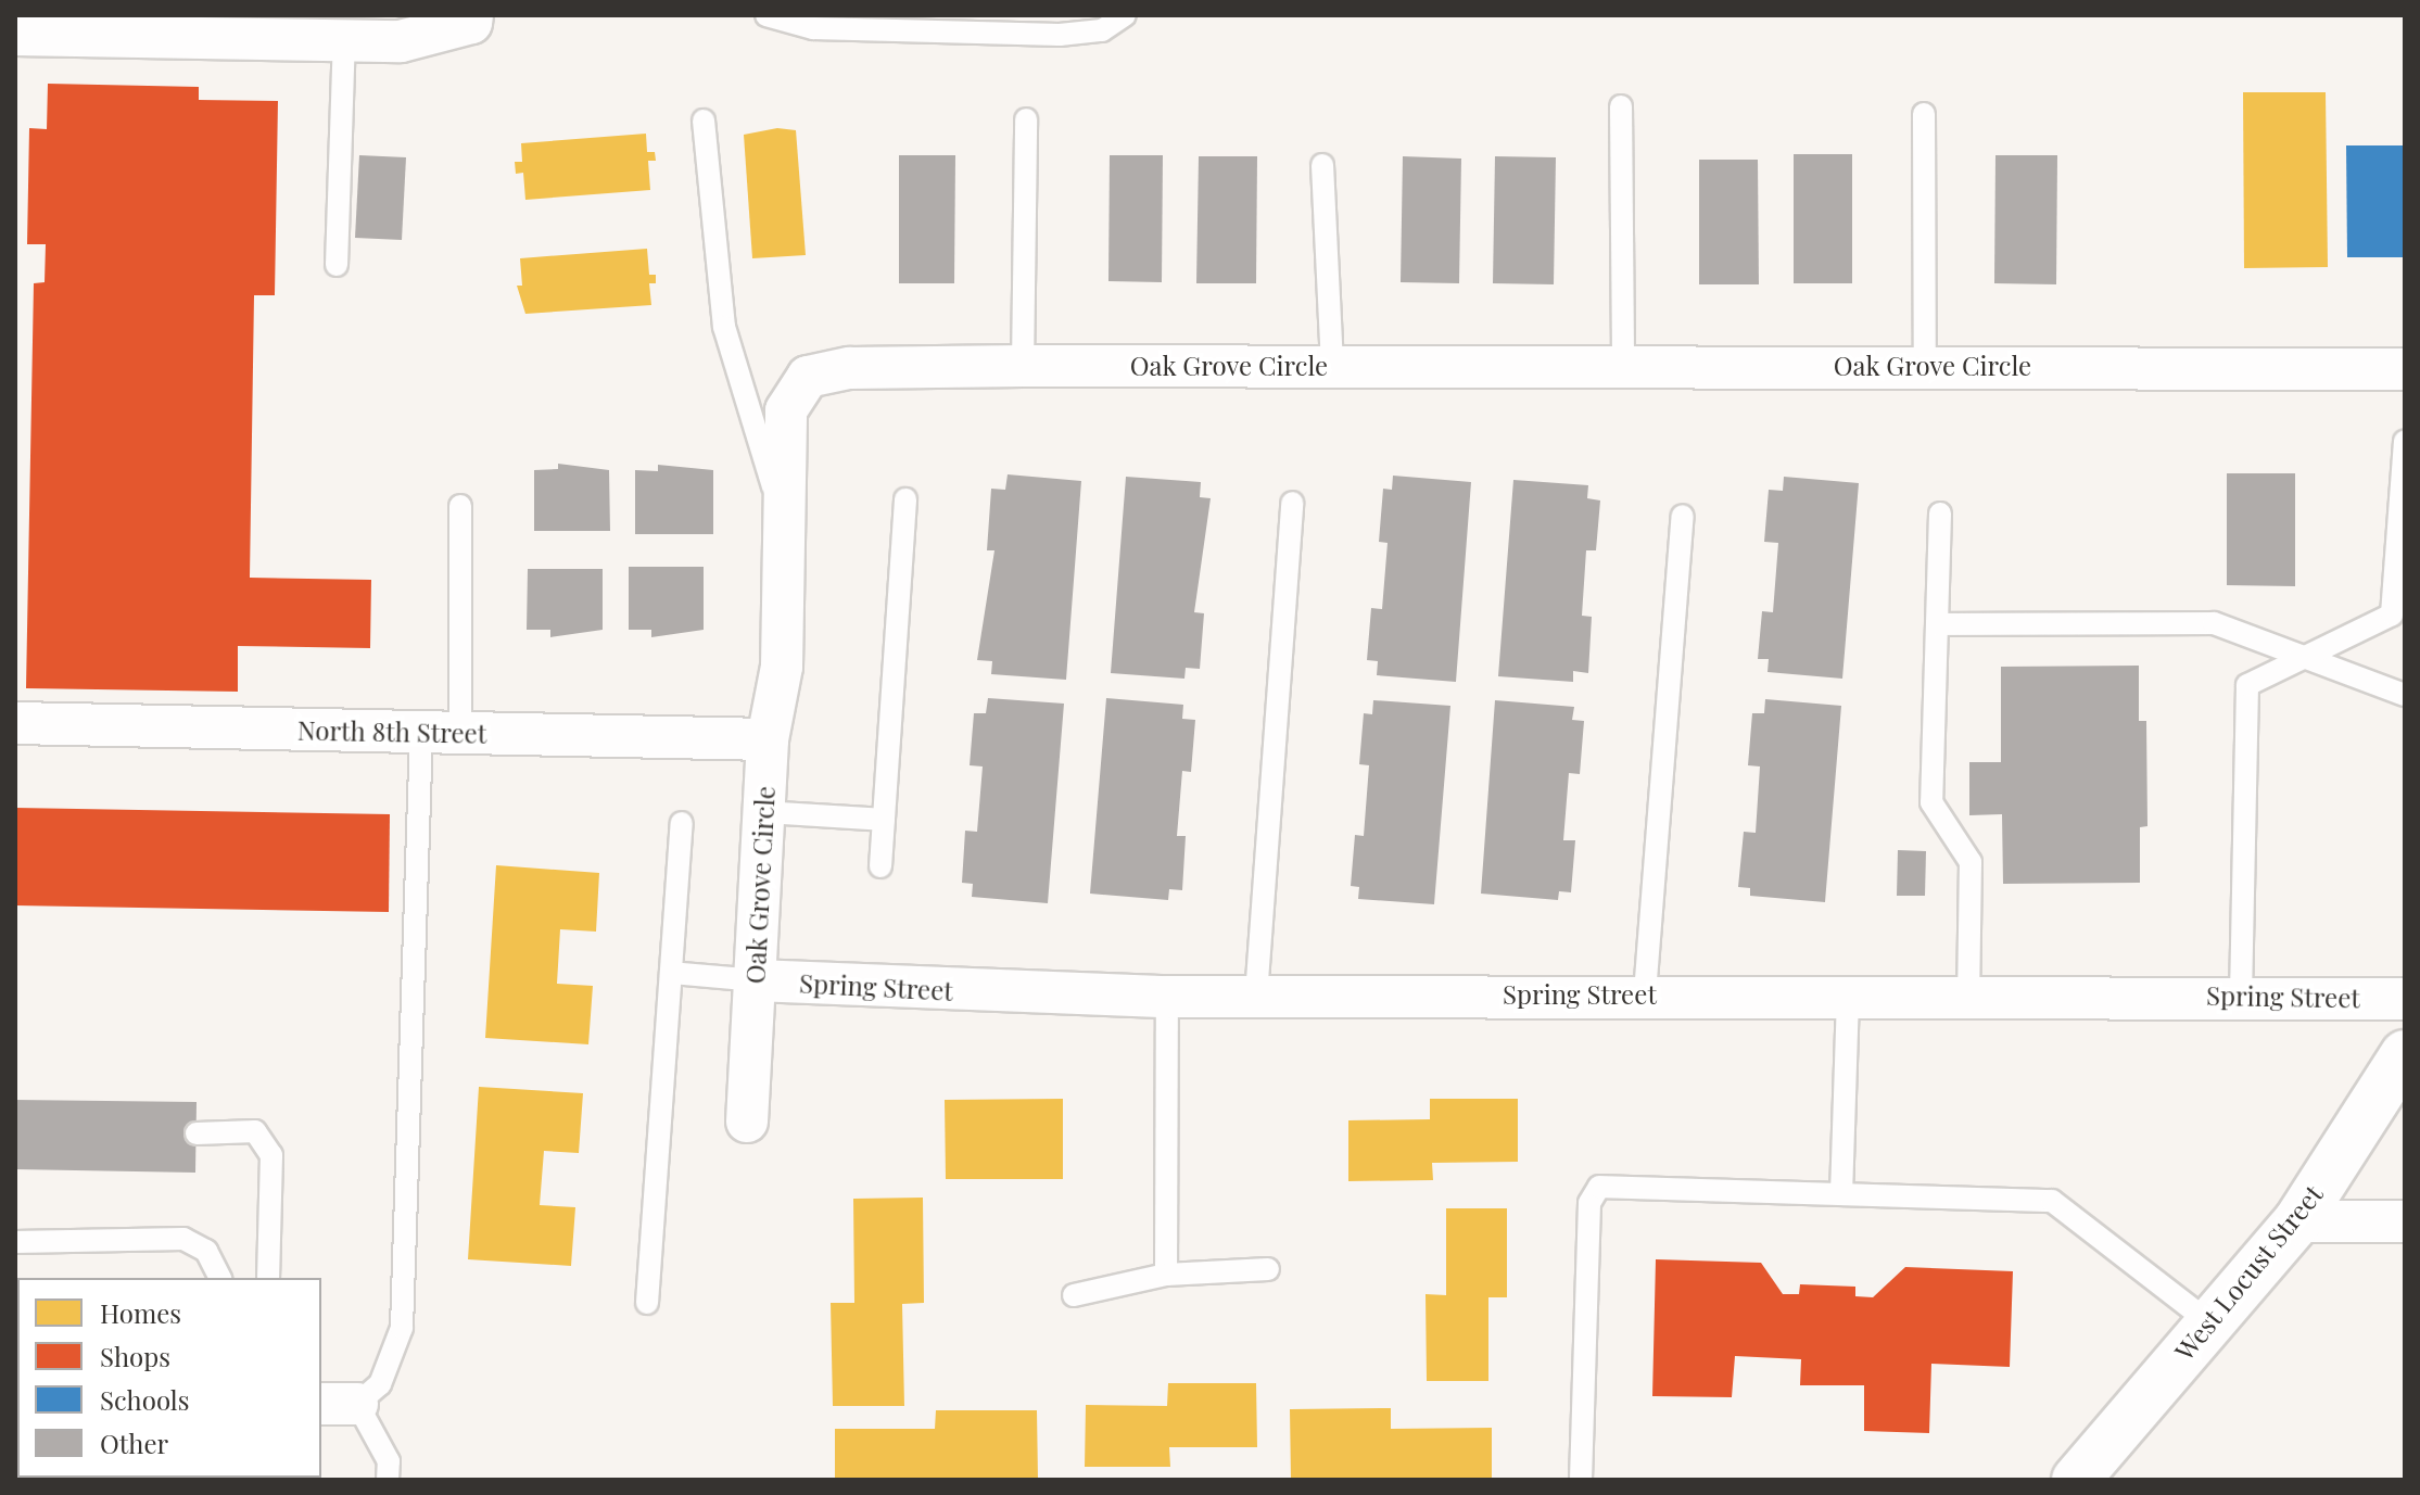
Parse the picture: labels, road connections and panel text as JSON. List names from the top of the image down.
{
  "streets": {
    "street": [
      "Oak Grove Circle",
      "North 8th Street",
      "Spring Street",
      "West Locust Street"
    ]
  },
  "crossings": [
    ["Oak Grove Circle", "North 8th Street"],
    ["Oak Grove Circle", "Spring Street"]
  ],
  "legend": [
    "Homes",
    "Shops",
    "Schools",
    "Other"
  ]
}
